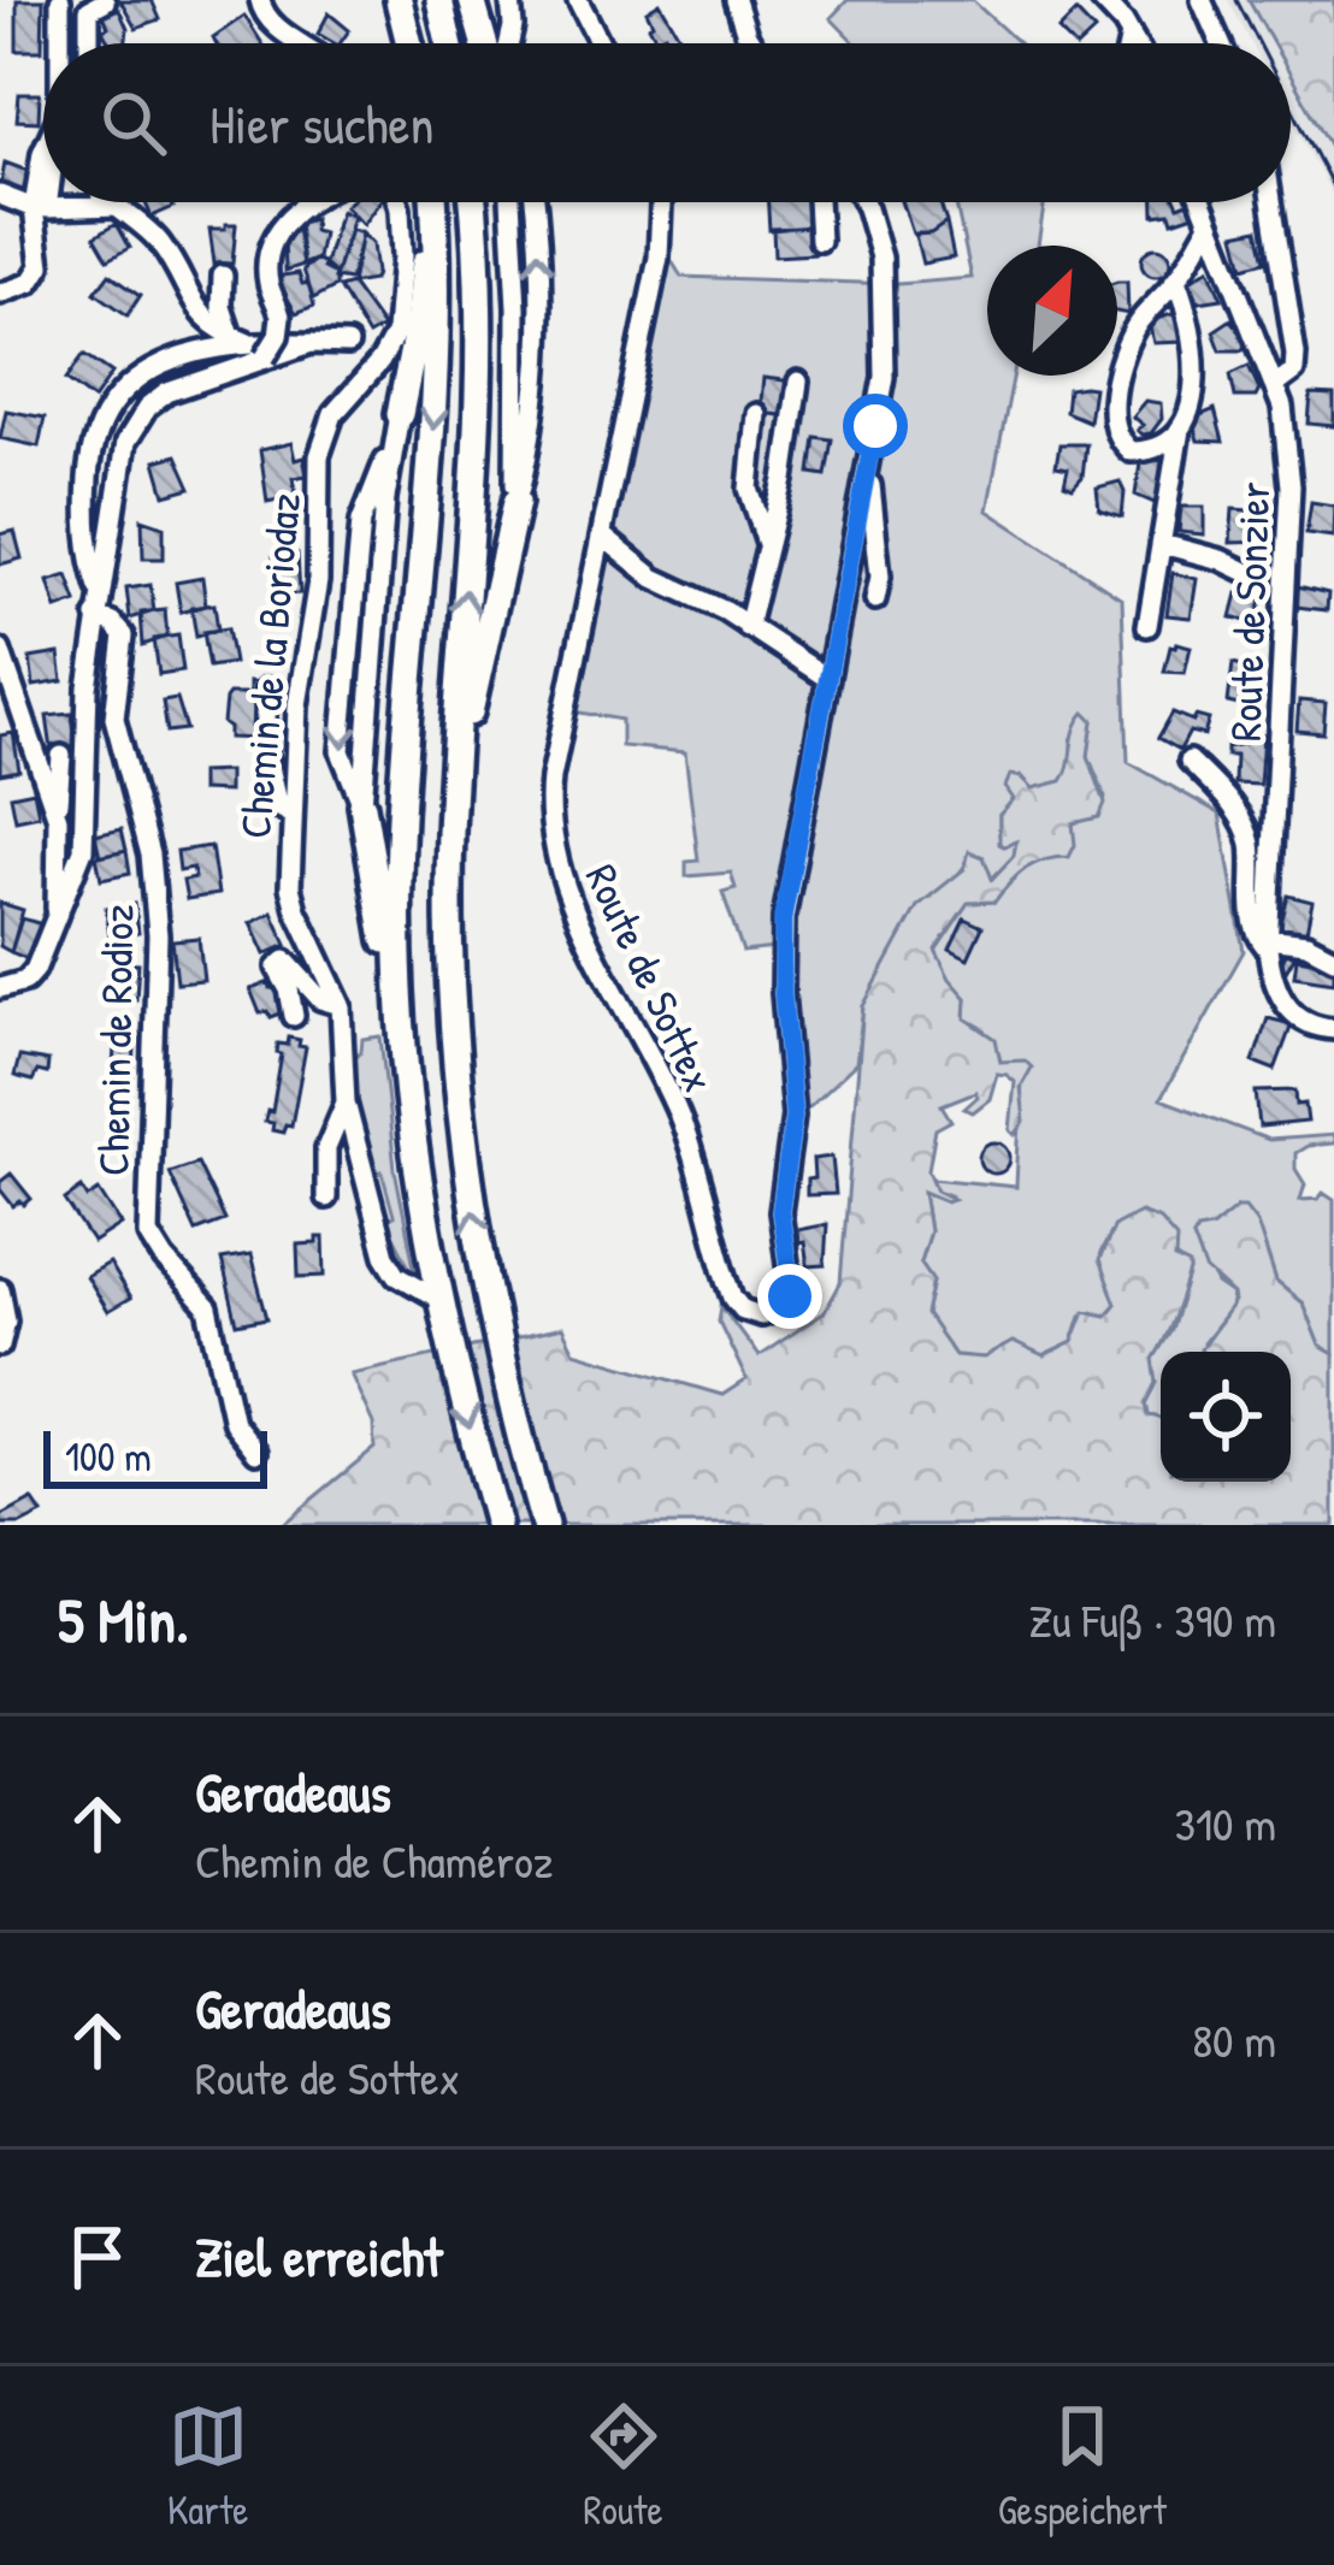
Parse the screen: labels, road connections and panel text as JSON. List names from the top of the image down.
{
  "streets": {
    "street": [
      "Route de Sonzier",
      "Chemin de la Boriodaz",
      "Route de Sottex",
      "Chemin de Rodioz"
    ]
  },
  "scale_bar": "100 m",
  "north": "top right",
  "page": {
    "search": "Hier suchen",
    "scale": "100 m",
    "heading": ["5 Min.", "Zu Fuß · 390 m"],
    "list": [
      ["Geradeaus", "Chemin de Chaméroz", "310 m"],
      ["Geradeaus", "Route de Sottex", "80 m"],
      "Ziel erreicht"
    ],
    "nav": ["Karte", "Route", "Gespeichert"]
  }
}
